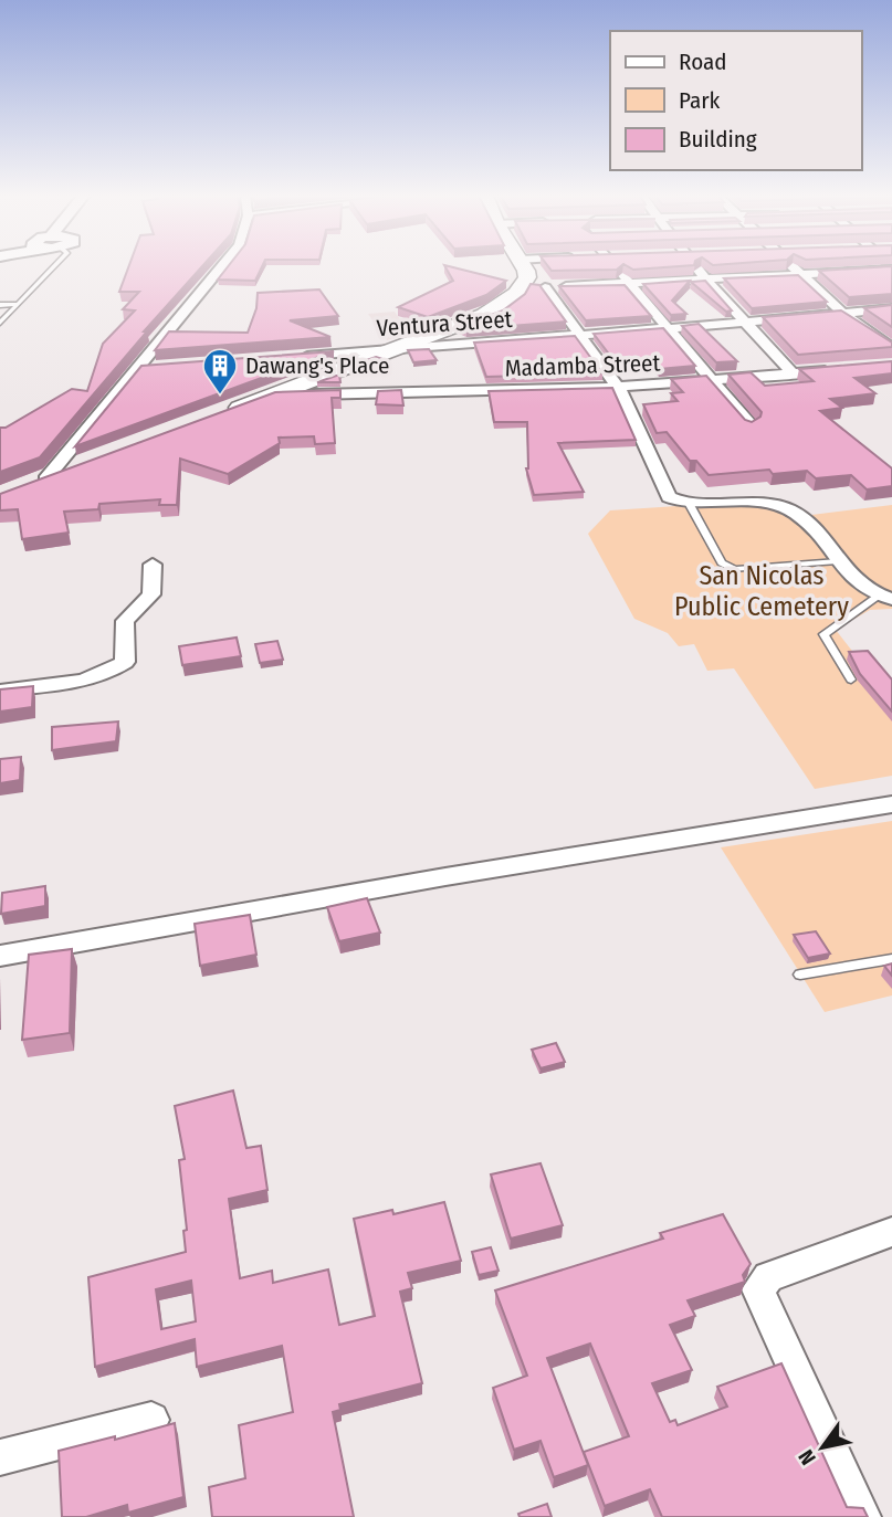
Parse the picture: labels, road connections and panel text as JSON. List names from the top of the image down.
{
  "streets": {
    "street": ["Ventura Street", "Madamba Street"]
  },
  "parks": ["San Nicolas Public Cemetery"],
  "places": {
    "building": ["Dawang's Place"]
  },
  "legend": ["Road", "Park", "Building"],
  "north": "bottom left"
}
